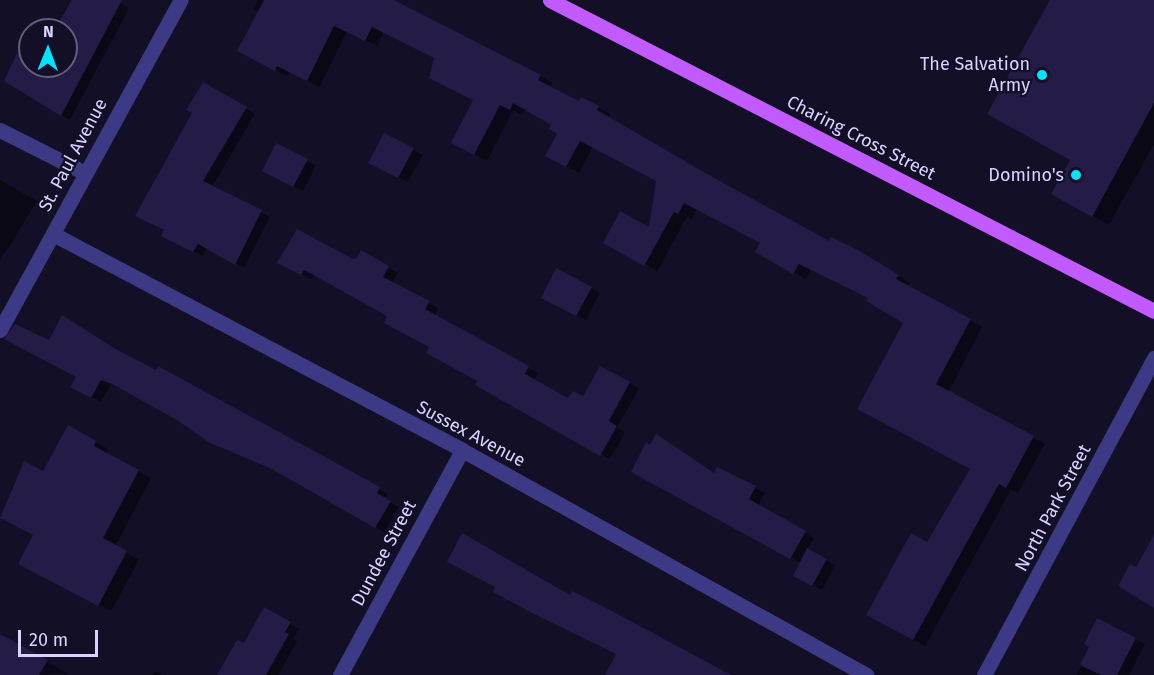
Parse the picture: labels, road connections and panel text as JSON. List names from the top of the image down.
{
  "streets": {
    "main road": ["Charing Cross Street"],
    "street": [
      "St. Paul Avenue",
      "Sussex Avenue",
      "North Park Street",
      "Dundee Street"
    ]
  },
  "crossings": [
    ["St. Paul Avenue", "Sussex Avenue"],
    ["Sussex Avenue", "Dundee Street"]
  ],
  "places": ["The Salvation Army", "Domino's"],
  "scale_bar": "20 m",
  "north": "top"
}
